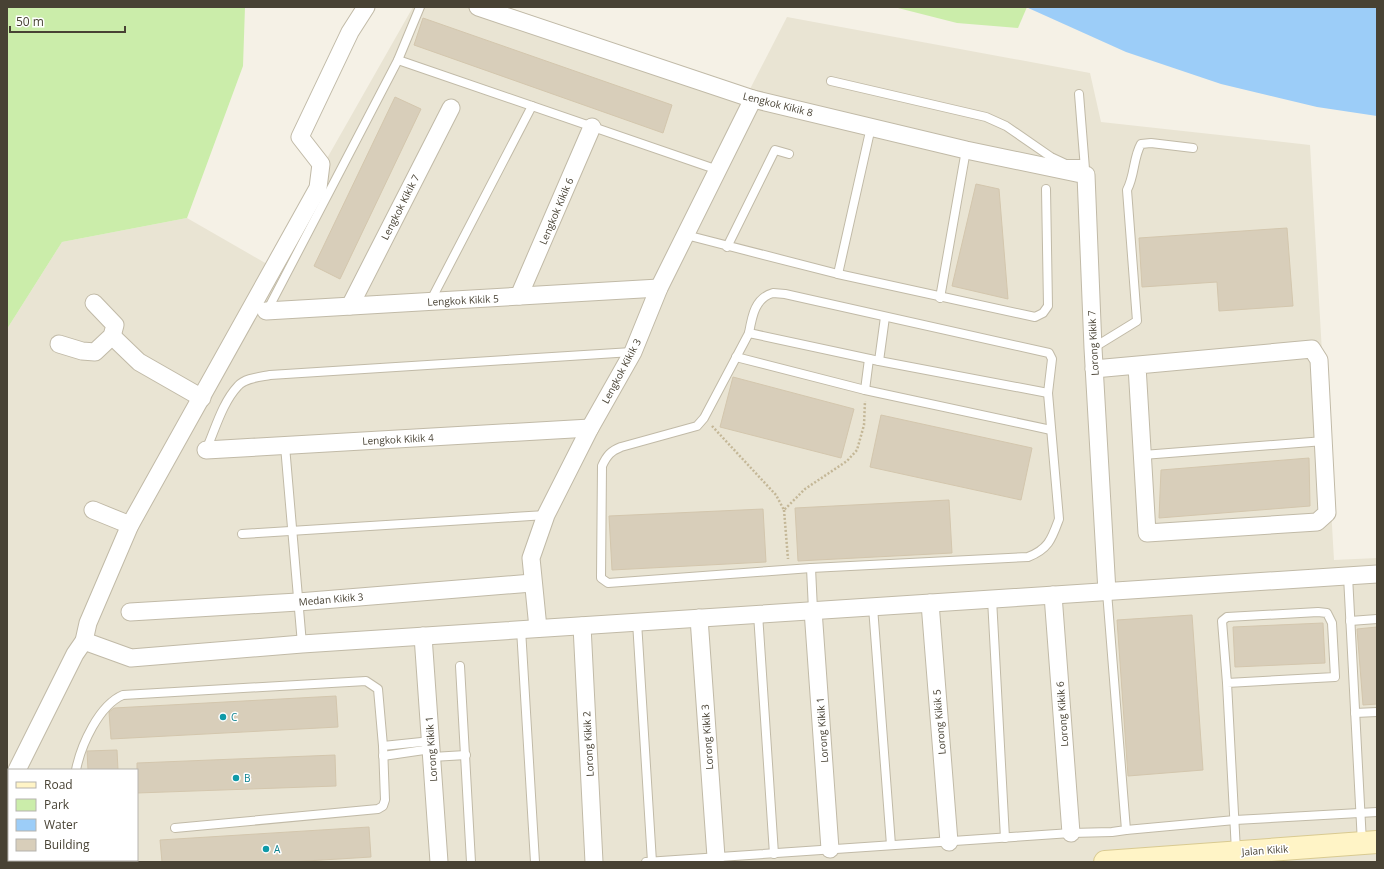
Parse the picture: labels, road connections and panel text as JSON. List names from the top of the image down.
{
  "streets": {
    "street": [
      "Lengkok Kikik 8",
      "Lengkok Kikik 7",
      "Lengkok Kikik 6",
      "Lengkok Kikik 5",
      "Lorong Kikik 7",
      "Lengkok Kikik 3",
      "Lengkok Kikik 4",
      "Medan Kikik 3",
      "Lorong Kikik 6",
      "Lorong Kikik 5",
      "Lorong Kikik 1",
      "Lorong Kikik 3",
      "Lorong Kikik 2",
      "Jalan Kikik"
    ]
  },
  "crossings": [
    ["Lengkok Kikik 8", "Lorong Kikik 7"],
    ["Lengkok Kikik 8", "Lengkok Kikik 3"],
    ["Lengkok Kikik 7", "Lengkok Kikik 5"],
    ["Lengkok Kikik 6", "Lengkok Kikik 5"],
    ["Lengkok Kikik 5", "Lengkok Kikik 3"],
    ["Lengkok Kikik 3", "Lengkok Kikik 4"],
    ["Lengkok Kikik 3", "Medan Kikik 3"]
  ],
  "places": ["C", "B", "A"],
  "legend": [
    "Road",
    "Park",
    "Water",
    "Building"
  ],
  "scale_bar": "50 m"
}
